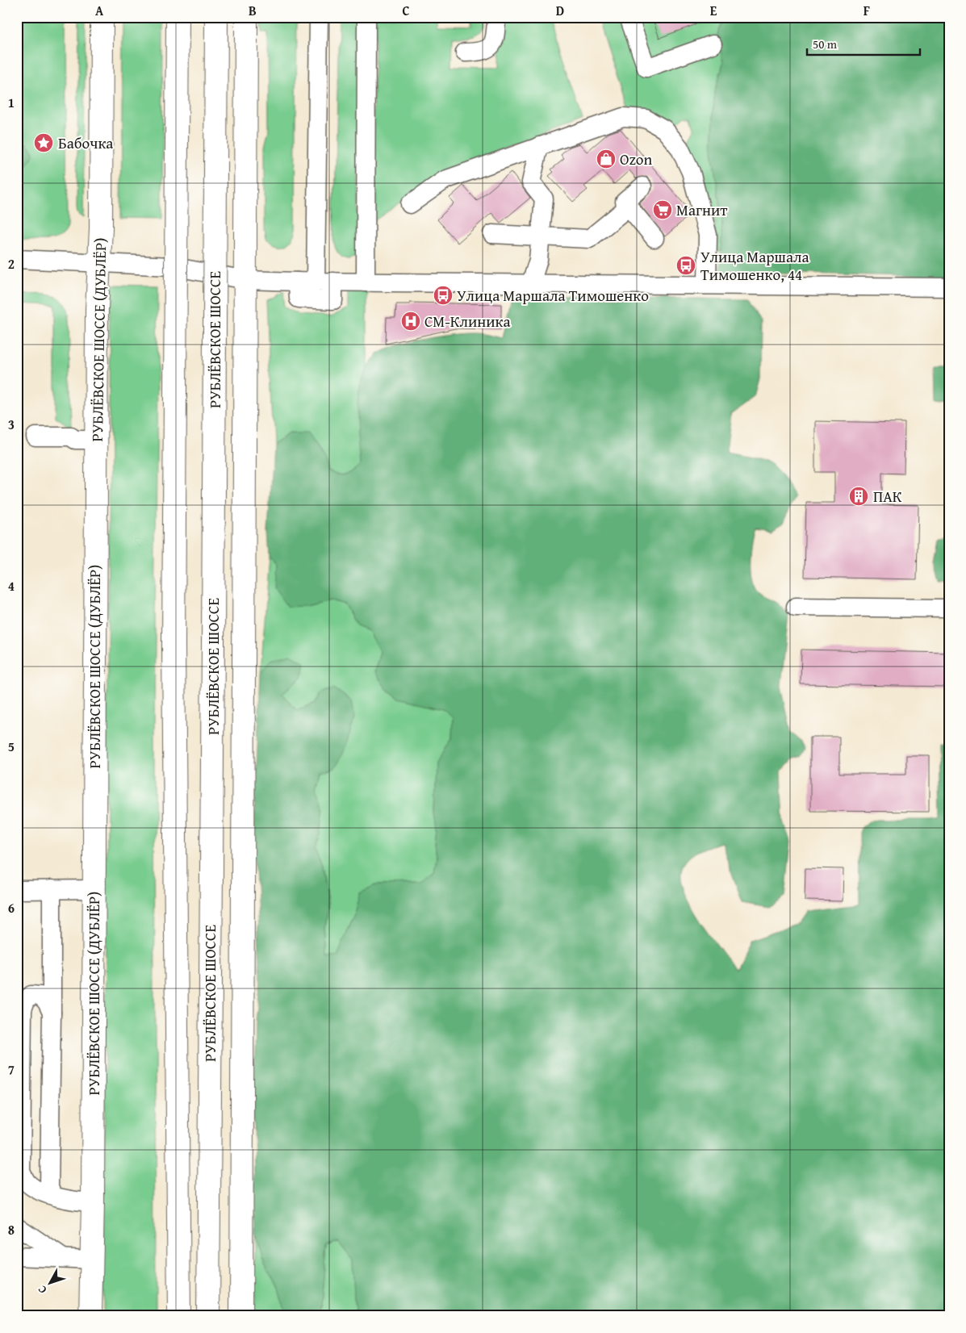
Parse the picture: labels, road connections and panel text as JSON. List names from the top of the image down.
{
  "streets": {
    "main road": ["РУБЛЁВСКОЕ ШОССЕ (ДУБЛЁР)", "РУБЛЁВСКОЕ ШОССЕ"]
  },
  "places": {
    "place": ["Бабочка"],
    "shop": ["Ozon"],
    "supermarket": ["Магнит"],
    "bus stop": ["Улица Маршала Тимошенко, 44", "Улица Маршала Тимошенко"],
    "hospital": ["СМ-Клиника"],
    "building": ["ПАК"]
  },
  "scale_bar": "50 m",
  "north": "bottom left",
  "grid": {
    "columns": [
      "A",
      "B",
      "C",
      "D",
      "E",
      "F"
    ],
    "rows": [
      "1",
      "2",
      "3",
      "4",
      "5",
      "6",
      "7",
      "8"
    ]
  }
}
